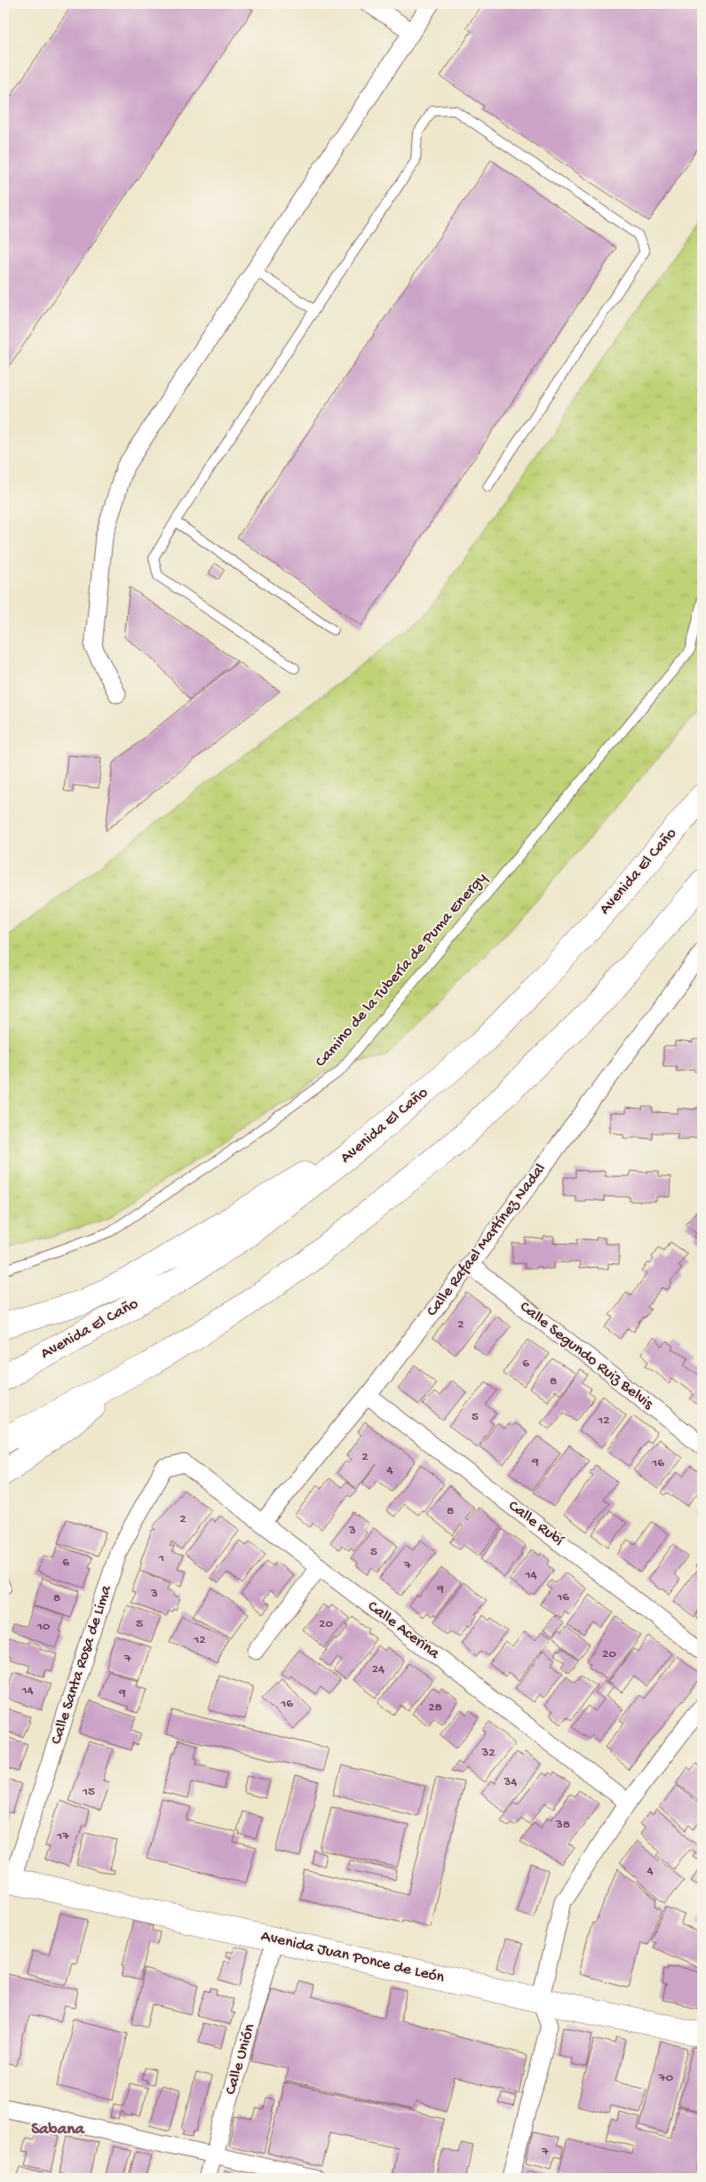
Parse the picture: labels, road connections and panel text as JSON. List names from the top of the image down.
{
  "streets": {
    "main road": ["Avenida El Caño", "Avenida Juan Ponce de León"],
    "street": [
      "Calle Rafael Martínez Nadal",
      "Calle Segundo Ruiz Belvis",
      "Calle Rubí",
      "Calle Acerina",
      "Calle Santa Rosa de Lima",
      "Calle Unión"
    ],
    "lane": ["Camino de la Tubería de Puma Energy"]
  },
  "crossings": [
    ["Calle Rafael Martínez Nadal", "Calle Segundo Ruiz Belvis"],
    ["Calle Rafael Martínez Nadal", "Calle Rubí"],
    ["Calle Rafael Martínez Nadal", "Calle Acerina"],
    ["Calle Acerina", "Calle Santa Rosa de Lima"],
    ["Calle Santa Rosa de Lima", "Avenida Juan Ponce de León"],
    ["Avenida Juan Ponce de León", "Calle Unión"]
  ],
  "districts": ["Sabana"],
  "house_numbers": [
    "2",
    "6",
    "8",
    "5",
    "12",
    "2",
    "9",
    "16",
    "4",
    "8",
    "2",
    "3",
    "5",
    "1",
    "6",
    "7",
    "14",
    "9",
    "3",
    "16",
    "8",
    "5",
    "20",
    "10",
    "12",
    "20",
    "7",
    "24",
    "14",
    "9",
    "16",
    "28",
    "32",
    "34",
    "15",
    "38",
    "17",
    "4",
    "70",
    "7"
  ]
}
